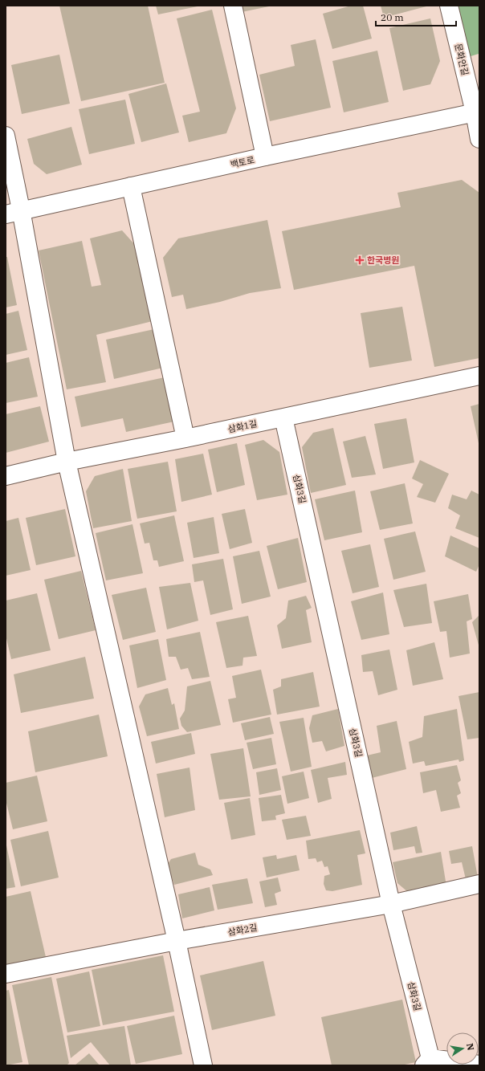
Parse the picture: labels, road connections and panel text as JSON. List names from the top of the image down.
{
  "streets": {
    "street": [
      "문화안길",
      "백토로",
      "삼화1길",
      "삼화3길",
      "삼화2길"
    ]
  },
  "crossings": [
    ["문화안길", "백토로"],
    ["삼화1길", "삼화3길"],
    ["삼화3길", "삼화2길"]
  ],
  "places": {
    "health": ["한국병원"]
  },
  "scale_bar": "20 m",
  "north": "right"
}
